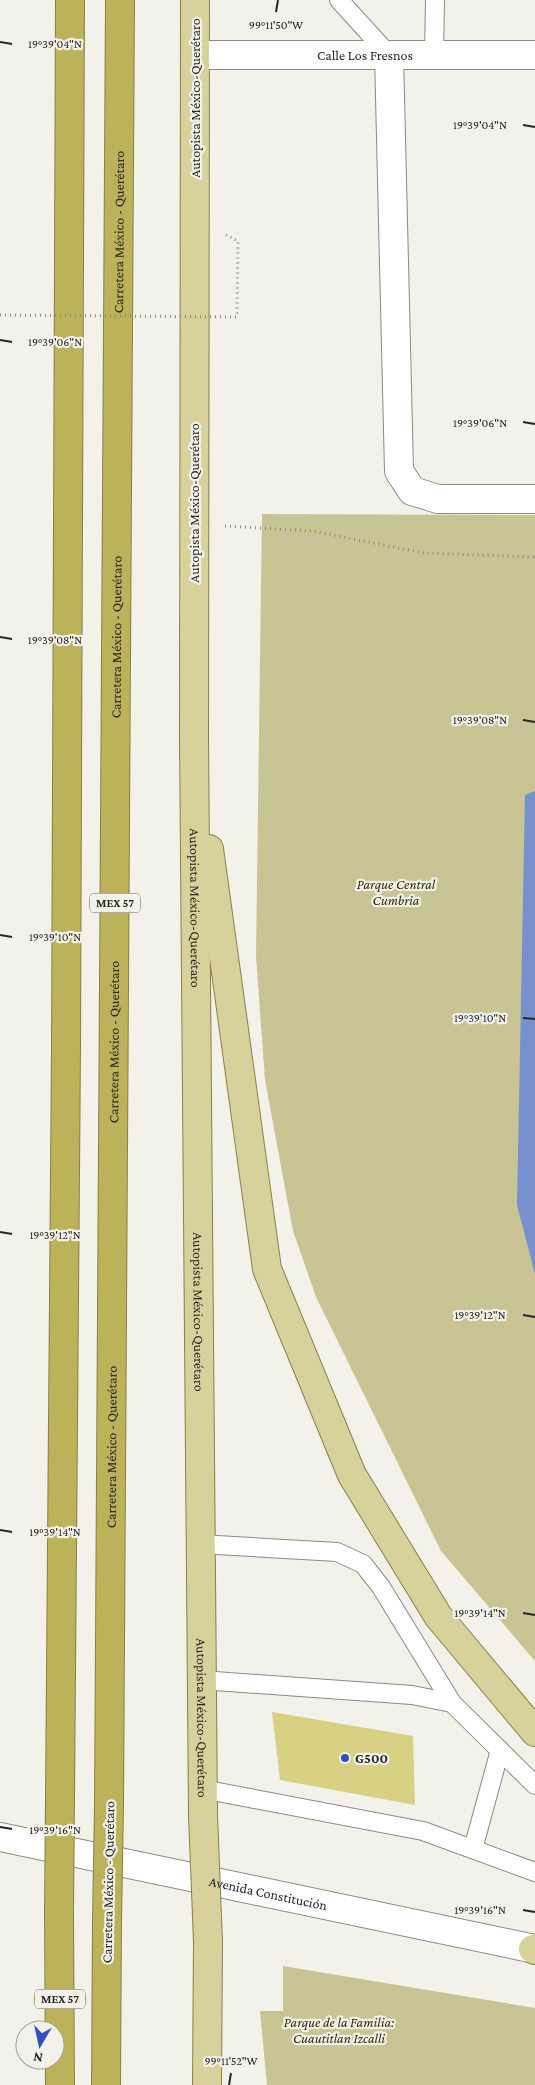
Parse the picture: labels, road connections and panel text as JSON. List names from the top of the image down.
{
  "streets": {
    "highway": ["Carretera México - Querétaro", "MEX 57"],
    "main road": ["Autopista México-Querétaro"],
    "street": ["Calle Los Fresnos", "Avenida Constitución"]
  },
  "crossings": [
    ["Calle Los Fresnos", "Autopista México-Querétaro"]
  ],
  "parks": ["Parque Central Cumbria", "Parque de la Familia: Cuautitlan Izcalli"],
  "places": ["G500"],
  "north": "bottom",
  "coordinates": [
    "99°11'50\"W",
    "19°39'04\"N",
    "19°39'06\"N",
    "19°39'08\"N",
    "19°39'10\"N",
    "19°39'12\"N",
    "19°39'14\"N",
    "19°39'16\"N",
    "99°11'52\"W"
  ]
}
